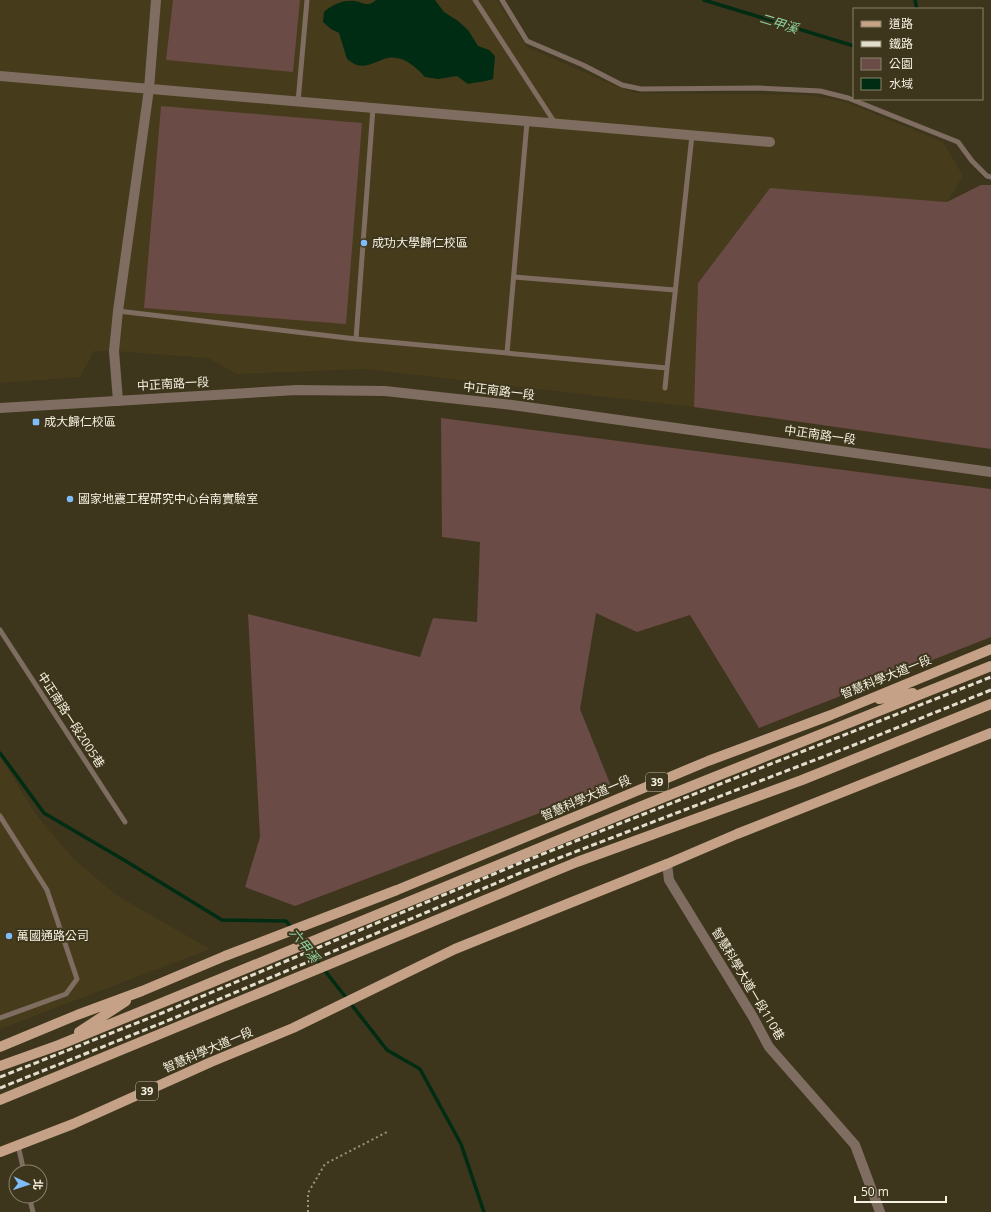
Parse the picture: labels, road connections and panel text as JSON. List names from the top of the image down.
{
  "streets": {
    "main road": ["智慧科學大道一段", "39"],
    "street": ["中正南路一段", "智慧科學大道一段110巷"],
    "lane": ["中正南路一段2005巷"]
  },
  "crossings": [
    ["智慧科學大道一段", "39"],
    ["智慧科學大道一段", "智慧科學大道一段110巷"],
    ["39", "智慧科學大道一段110巷"]
  ],
  "water": ["二甲溪", "六甲溪"],
  "places": {
    "other": ["成功大學歸仁校區", "國家地震工程研究中心台南實驗室", "萬國通路公司"],
    "transit": ["成大歸仁校區"]
  },
  "legend": [
    "道路",
    "鐵路",
    "公園",
    "水域"
  ],
  "scale_bar": "50 m",
  "north": "right"
}
